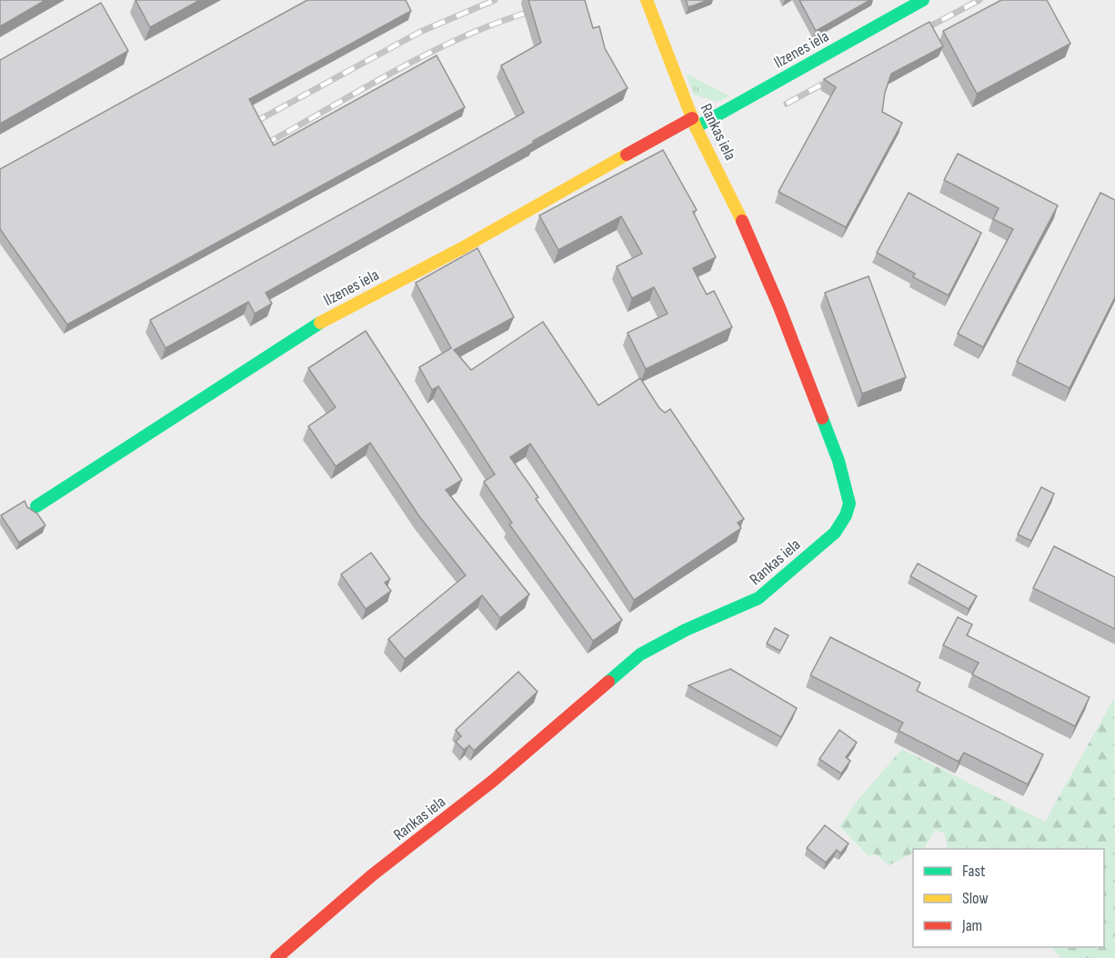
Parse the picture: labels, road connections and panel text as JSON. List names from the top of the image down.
{
  "streets": {
    "street": ["Ilzenes iela", "Rankas iela"]
  },
  "crossings": [
    ["Ilzenes iela", "Rankas iela"]
  ],
  "legend": ["Fast", "Slow", "Jam"]
}
